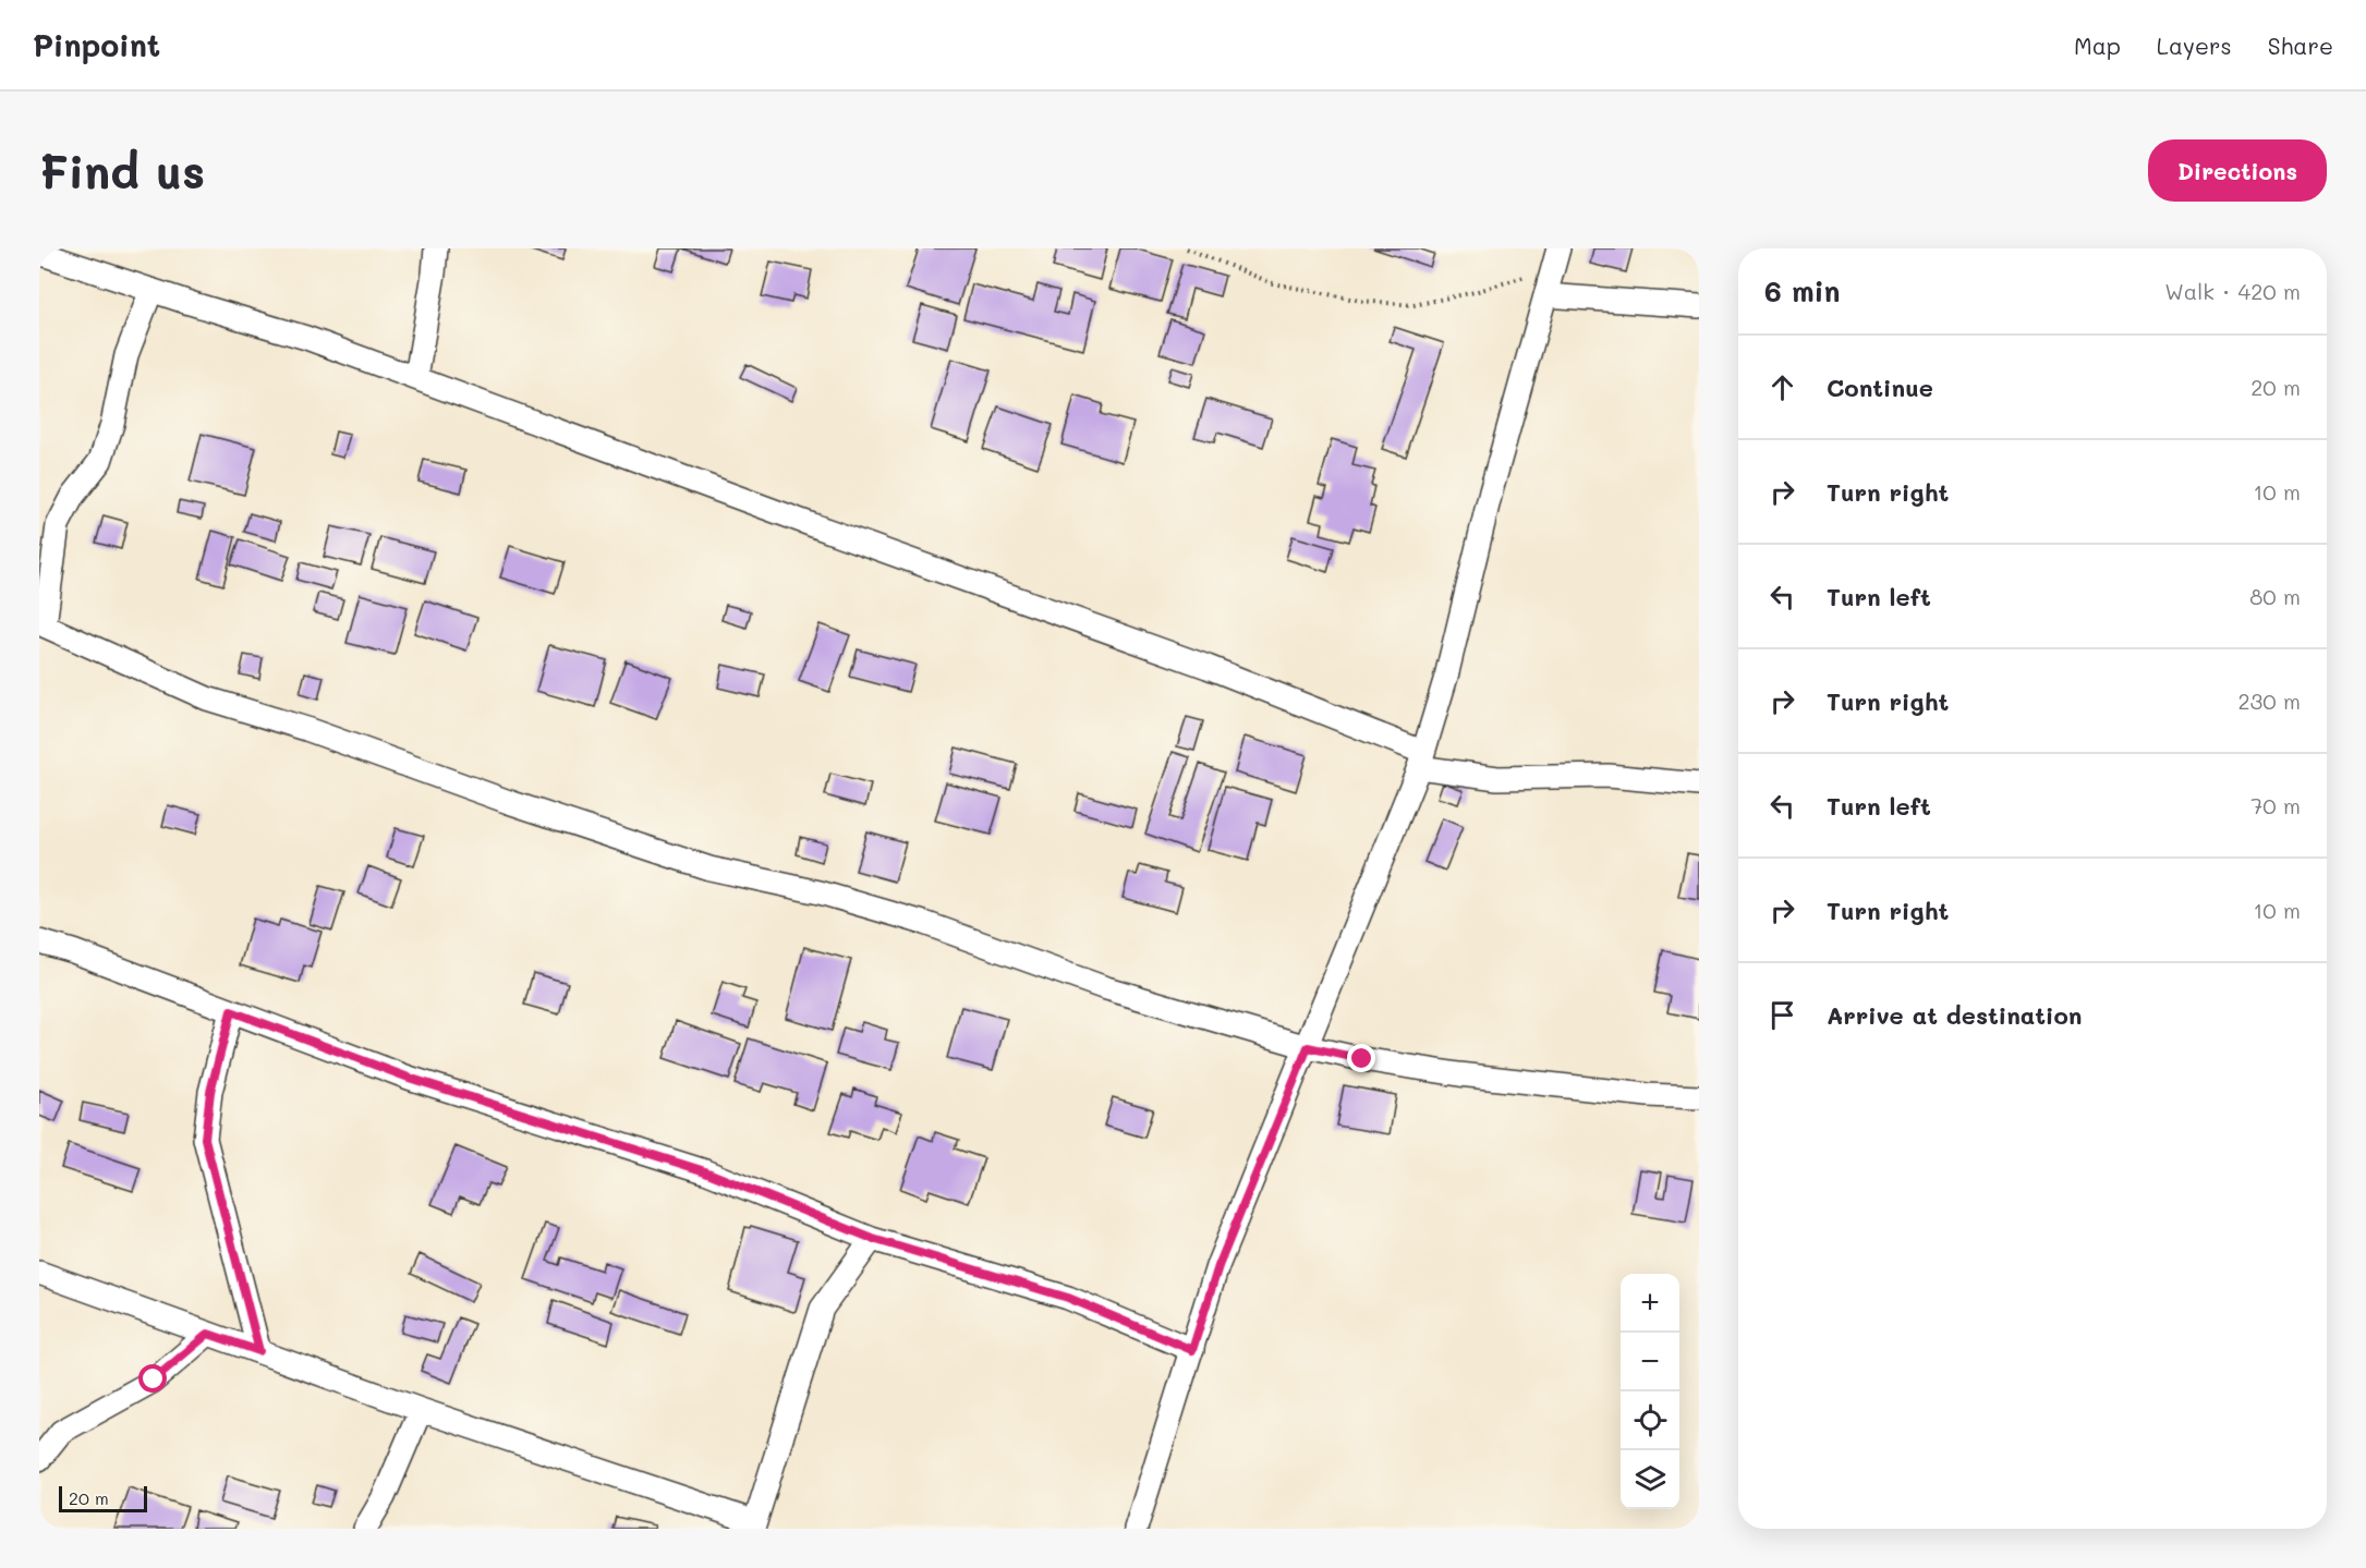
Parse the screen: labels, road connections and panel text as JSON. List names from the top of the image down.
{
  "scale_bar": "20 m",
  "page": {
    "header": "Pinpoint",
    "nav": ["Map", "Layers", "Share"],
    "buttons": "Directions",
    "title": "Find us",
    "heading": ["6 min", "Walk · 420 m"],
    "list": [
      ["Continue", "20 m"],
      ["Turn right", "10 m"],
      ["Turn left", "80 m"],
      ["Turn right", "230 m"],
      ["Turn left", "70 m"],
      ["Turn right", "10 m"],
      "Arrive at destination"
    ],
    "map_buttons": ["+", "−"],
    "scale": "20 m"
  }
}
